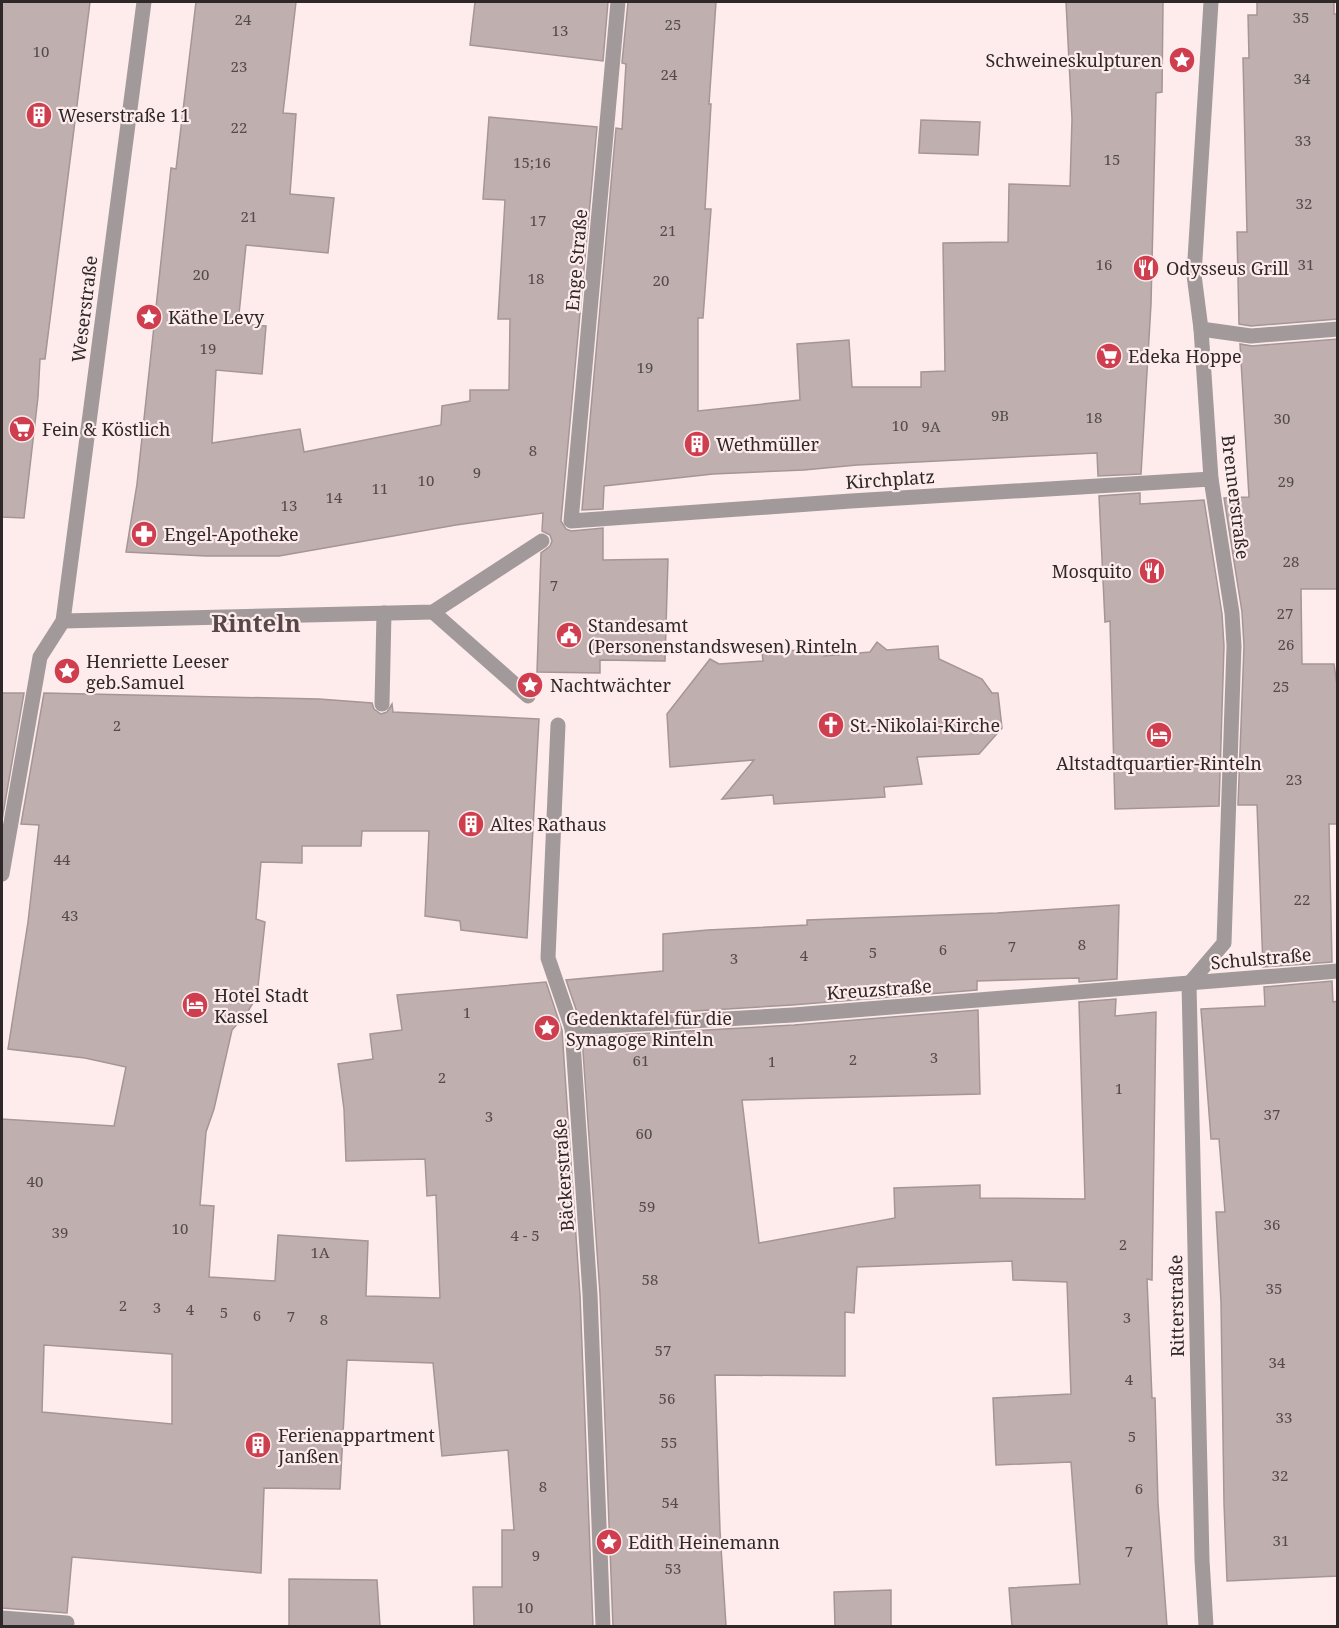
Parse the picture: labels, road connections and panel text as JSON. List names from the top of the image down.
{
  "streets": {
    "street": [
      "Enge Straße",
      "Weserstraße",
      "Kirchplatz",
      "Brennerstraße",
      "Schulstraße",
      "Kreuzstraße",
      "Bäckerstraße",
      "Ritterstraße"
    ]
  },
  "crossings": [
    ["Enge Straße", "Kirchplatz"],
    ["Kirchplatz", "Brennerstraße"],
    ["Brennerstraße", "Schulstraße"],
    ["Brennerstraße", "Kreuzstraße"],
    ["Brennerstraße", "Ritterstraße"],
    ["Schulstraße", "Kreuzstraße"],
    ["Schulstraße", "Ritterstraße"],
    ["Kreuzstraße", "Bäckerstraße"],
    ["Kreuzstraße", "Ritterstraße"]
  ],
  "districts": ["Rinteln"],
  "places": {
    "place": [
      "Schweineskulpturen",
      "Käthe Levy",
      "Henriette Leeser geb.Samuel",
      "Nachtwächter",
      "Gedenktafel für die Synagoge Rinteln",
      "Edith Heinemann"
    ],
    "building": [
      "Weserstraße 11",
      "Wethmüller",
      "Altes Rathaus",
      "Ferienappartment Janßen"
    ],
    "restaurant": ["Odysseus Grill", "Mosquito"],
    "supermarket": ["Edeka Hoppe", "Fein & Köstlich"],
    "pharmacy": ["Engel-Apotheke"],
    "public building": ["Standesamt (Personenstandswesen) Rinteln"],
    "church": ["St.-Nikolai-Kirche"],
    "hotel": ["Altstadtquartier-Rinteln", "Hotel Stadt Kassel"]
  },
  "house_numbers": [
    "35",
    "24",
    "25",
    "13",
    "10",
    "23",
    "24",
    "34",
    "22",
    "33",
    "15",
    "15;16",
    "32",
    "21",
    "17",
    "21",
    "16",
    "31",
    "20",
    "18",
    "20",
    "19",
    "19",
    "9B",
    "18",
    "30",
    "10",
    "9A",
    "8",
    "9",
    "10",
    "29",
    "11",
    "14",
    "13",
    "28",
    "7",
    "27",
    "26",
    "25",
    "2",
    "23",
    "44",
    "22",
    "43",
    "8",
    "7",
    "6",
    "5",
    "4",
    "3",
    "1",
    "3",
    "2",
    "61",
    "1",
    "2",
    "1",
    "37",
    "3",
    "60",
    "40",
    "59",
    "36",
    "10",
    "39",
    "4 - 5",
    "2",
    "1A",
    "58",
    "35",
    "2",
    "3",
    "4",
    "5",
    "6",
    "7",
    "3",
    "8",
    "57",
    "34",
    "4",
    "56",
    "33",
    "5",
    "55",
    "32",
    "8",
    "6",
    "54",
    "31",
    "7",
    "9",
    "53",
    "10"
  ]
}
